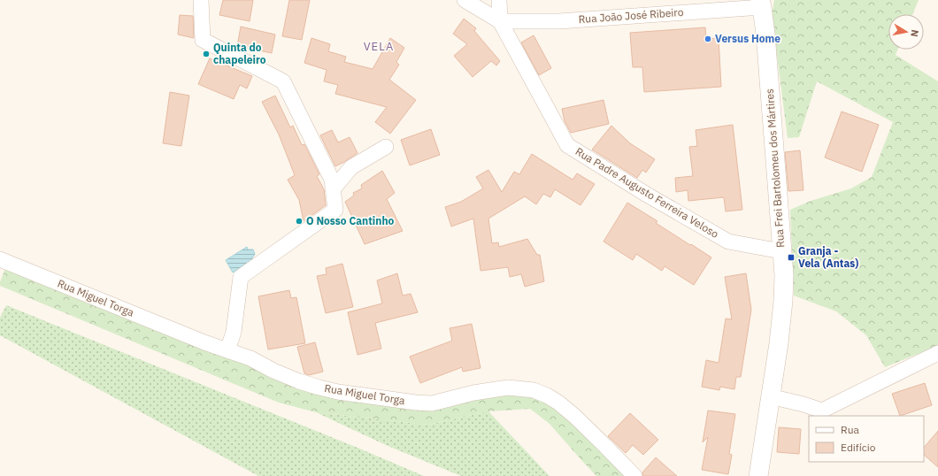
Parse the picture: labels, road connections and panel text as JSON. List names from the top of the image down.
{
  "streets": {
    "street": [
      "Rua João José Ribeiro",
      "Rua Frei Bartolomeu dos Mártires",
      "Rua Padre Augusto Ferreira Veloso",
      "Rua Miguel Torga"
    ]
  },
  "crossings": [
    ["Rua João José Ribeiro", "Rua Frei Bartolomeu dos Mártires"],
    ["Rua João José Ribeiro", "Rua Padre Augusto Ferreira Veloso"],
    ["Rua Frei Bartolomeu dos Mártires", "Rua Padre Augusto Ferreira Veloso"]
  ],
  "districts": ["VELA"],
  "places": {
    "other": ["Versus Home", "Quinta do chapeleiro", "O Nosso Cantinho"],
    "transit": ["Granja - Vela (Antas)"]
  },
  "legend": ["Rua", "Edifício"],
  "north": "right"
}
